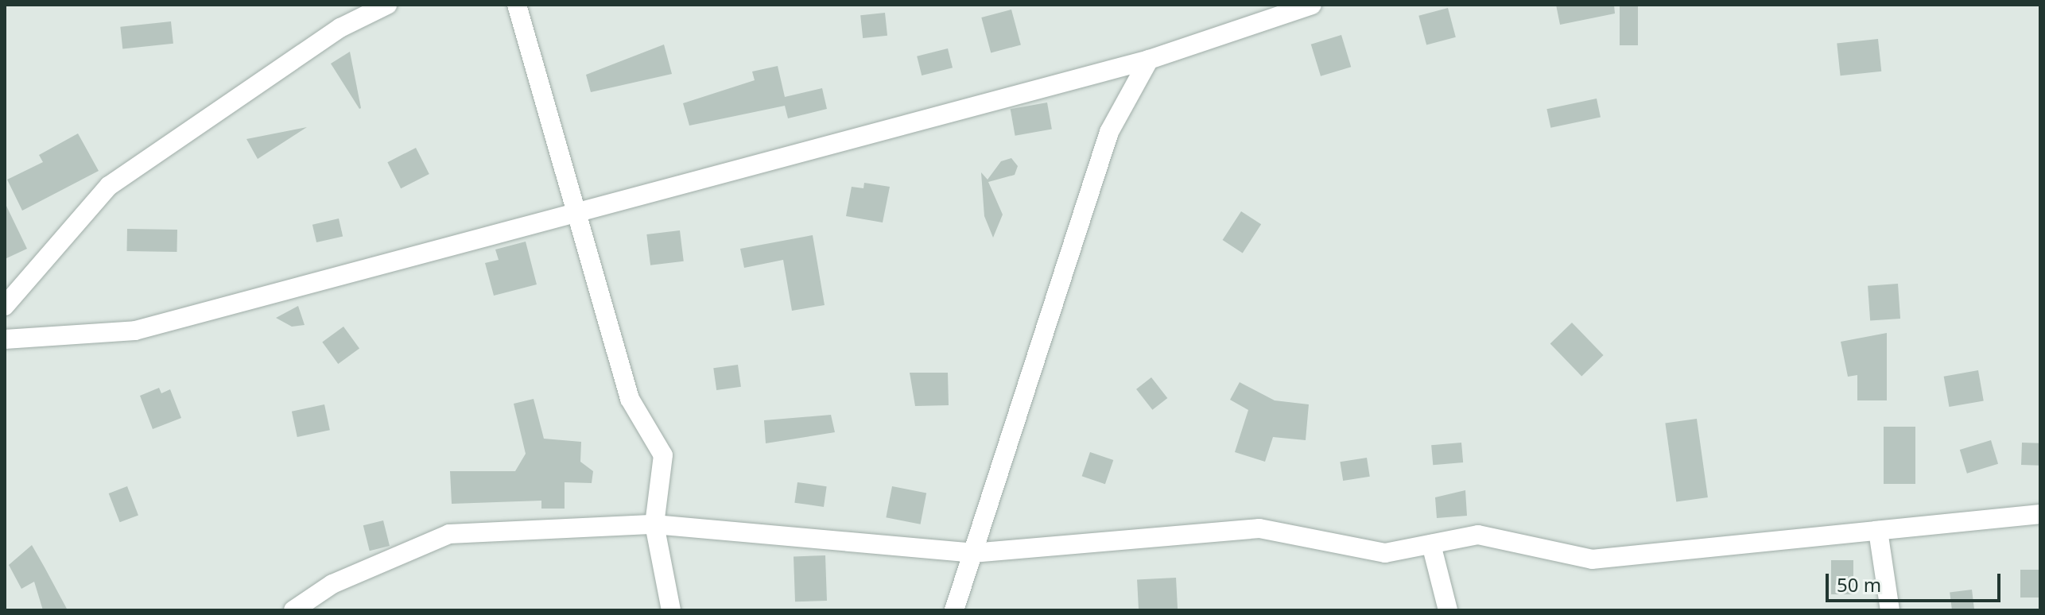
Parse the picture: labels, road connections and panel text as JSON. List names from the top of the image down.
{
  "scale_bar": "50 m"
}
